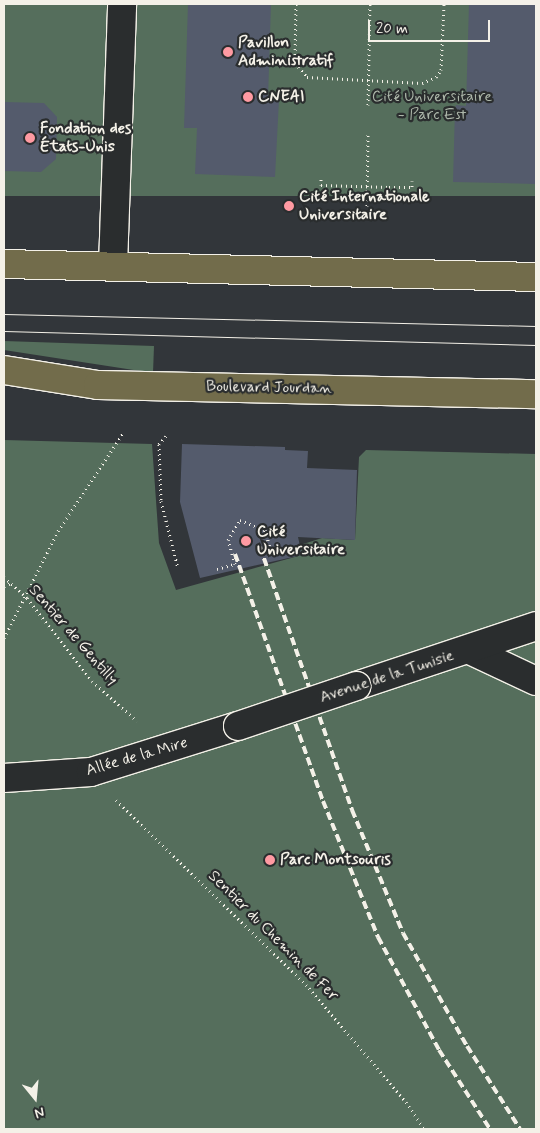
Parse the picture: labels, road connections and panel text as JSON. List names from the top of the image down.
{
  "streets": {
    "main road": ["Boulevard Jourdan"],
    "street": ["Avenue de la Tunisie", "Allée de la Mire"],
    "path": ["Sentier de Gentilly", "Sentier du Chemin de Fer"]
  },
  "crossings": [
    ["Sentier de Gentilly", "Allée de la Mire"],
    ["Avenue de la Tunisie", "Allée de la Mire"],
    ["Allée de la Mire", "Sentier du Chemin de Fer"]
  ],
  "parks": ["Cité Universitaire - Parc Est"],
  "places": [
    "Pavillon Administratif",
    "CNEAI",
    "Fondation des États-Unis",
    "Cité Internationale Universitaire",
    "Cité Universitaire",
    "Parc Montsouris"
  ],
  "scale_bar": "20 m",
  "north": "bottom"
}
